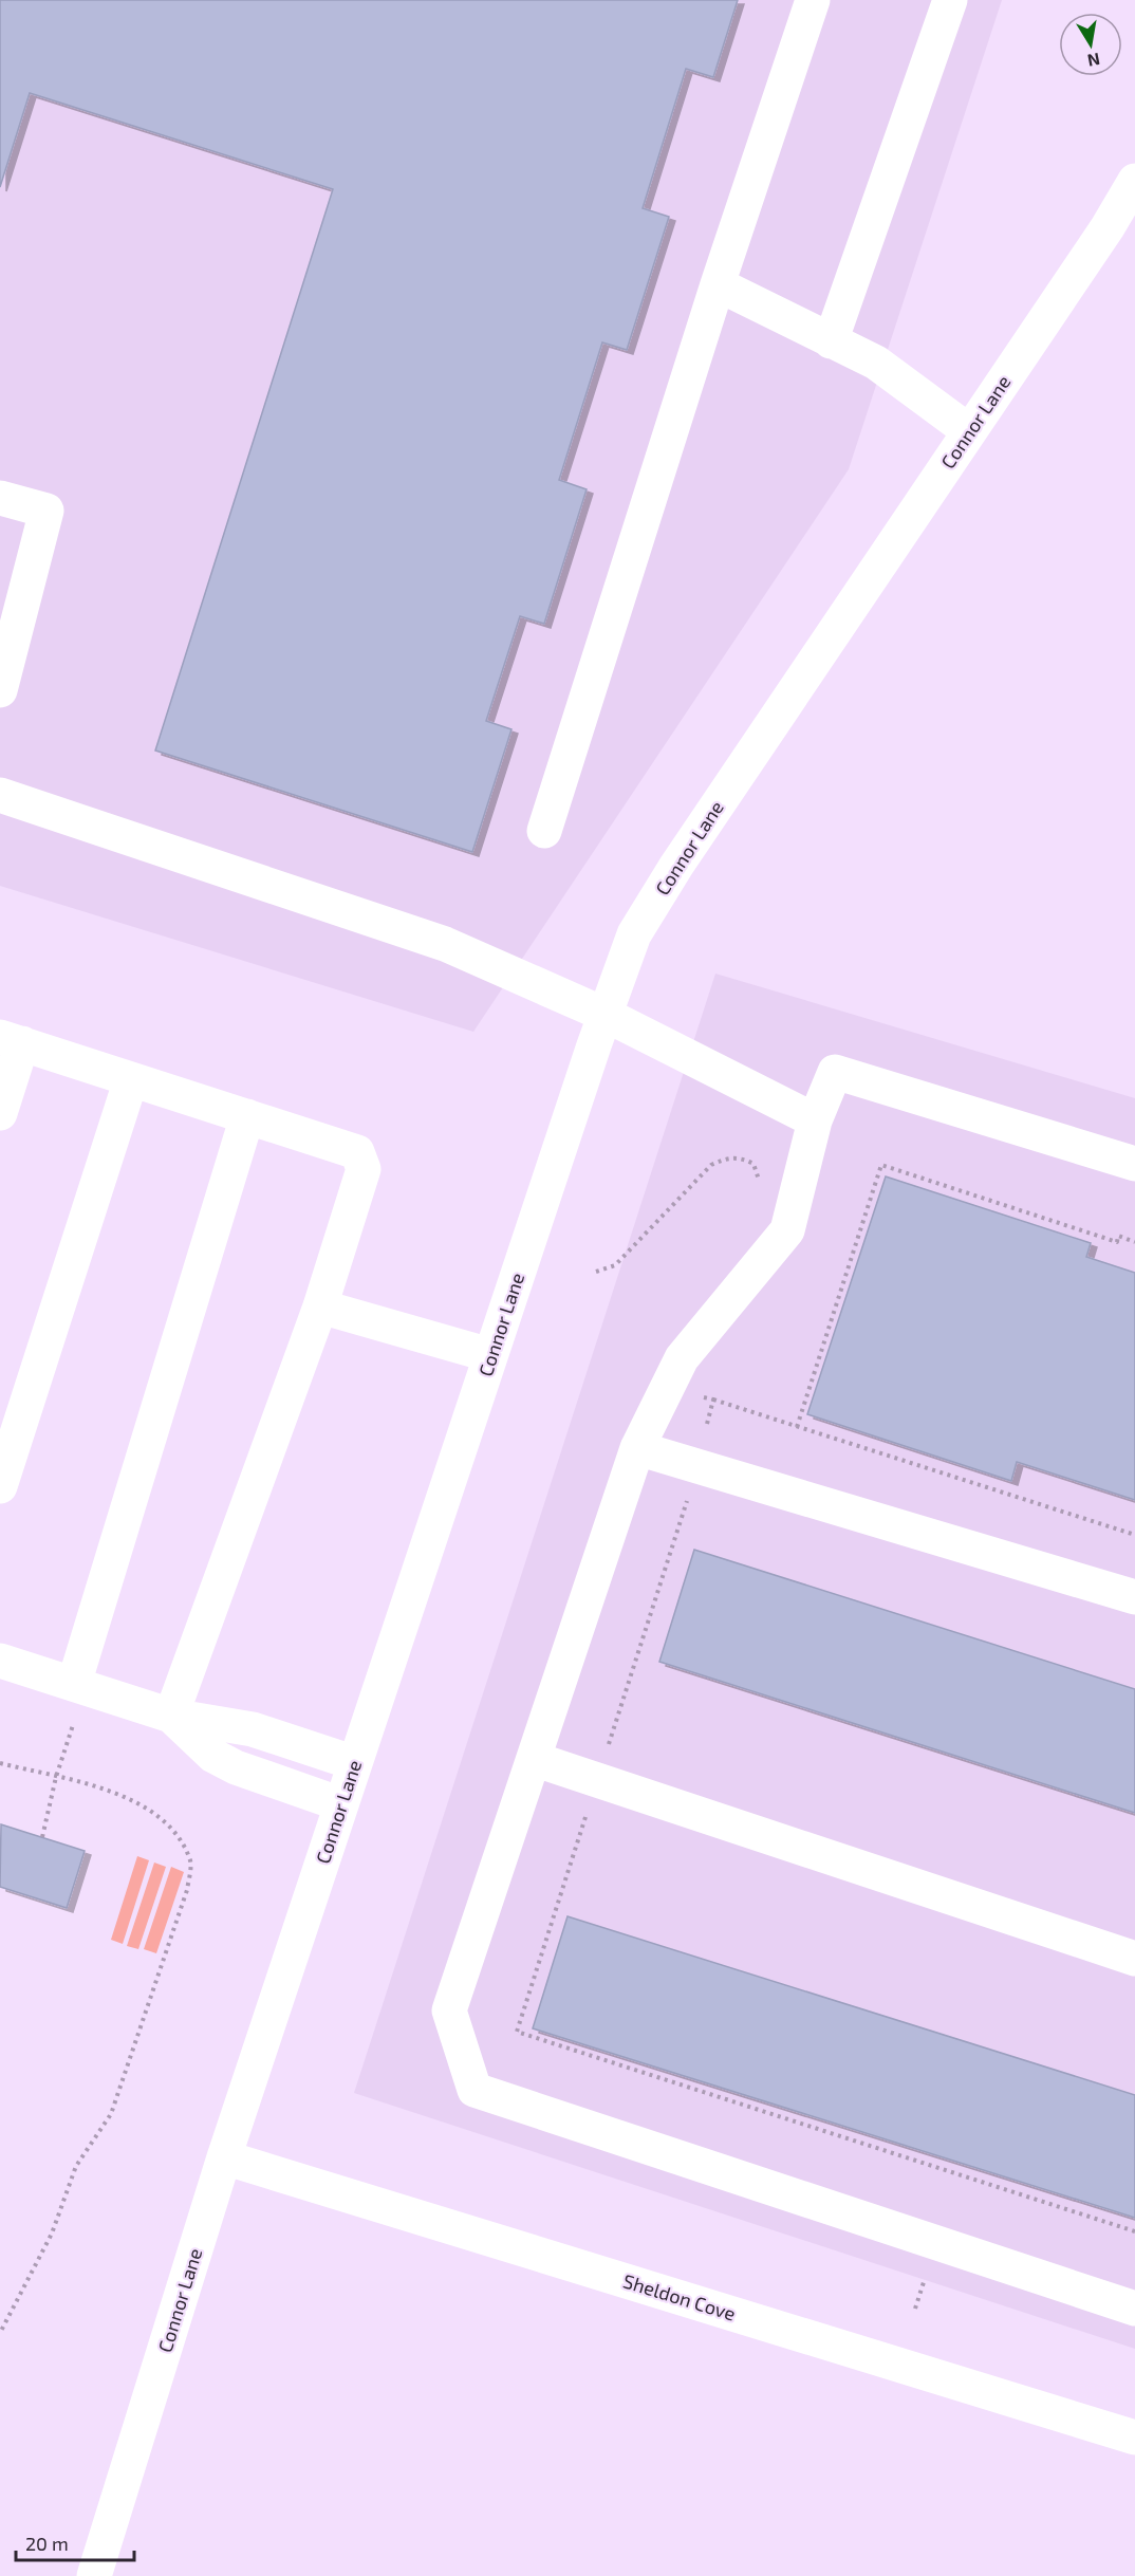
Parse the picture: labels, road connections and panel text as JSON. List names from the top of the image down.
{
  "streets": {
    "street": ["Connor Lane", "Sheldon Cove"]
  },
  "crossings": [
    ["Connor Lane", "Sheldon Cove"]
  ],
  "scale_bar": "20 m",
  "north": "bottom"
}
